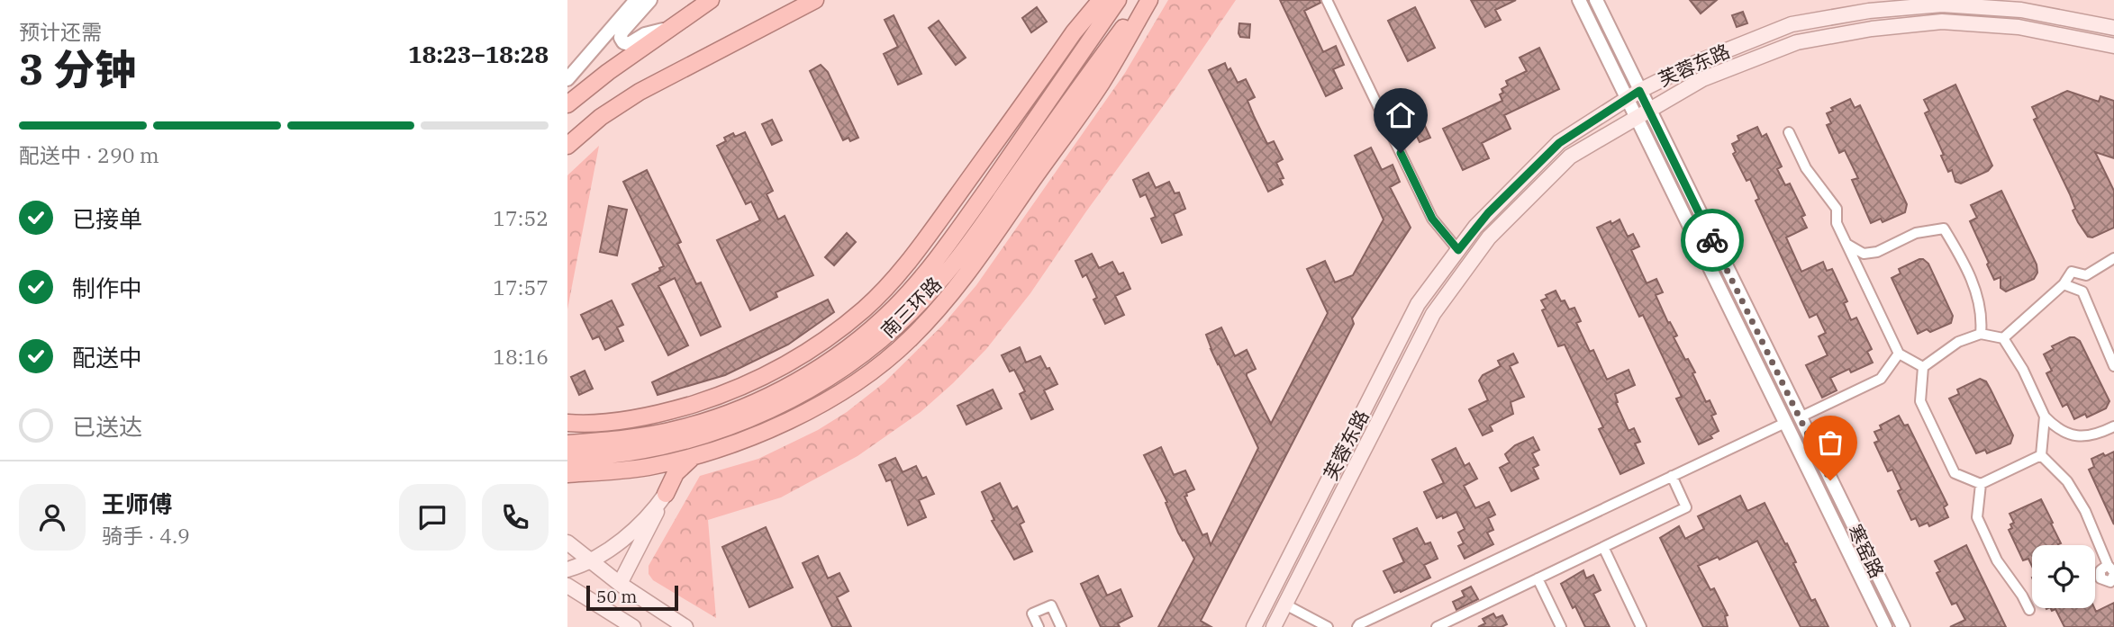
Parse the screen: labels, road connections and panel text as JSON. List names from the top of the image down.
{
  "streets": {
    "highway": ["南三环路"],
    "main road": ["芙蓉东路"],
    "street": ["寒窑路"]
  },
  "crossings": [
    ["芙蓉东路", "寒窑路"]
  ],
  "scale_bar": "50 m",
  "page": {
    "heading": ["3 分钟", "预计还需", "18:23–18:28"],
    "panel": ["王师傅", "骑手 · 4.9"],
    "bar": "配送中 · 290 m",
    "list": [
      ["已接单", "17:52"],
      ["制作中", "17:57"],
      ["配送中", "18:16"],
      "已送达"
    ],
    "scale": "50 m"
  }
}
